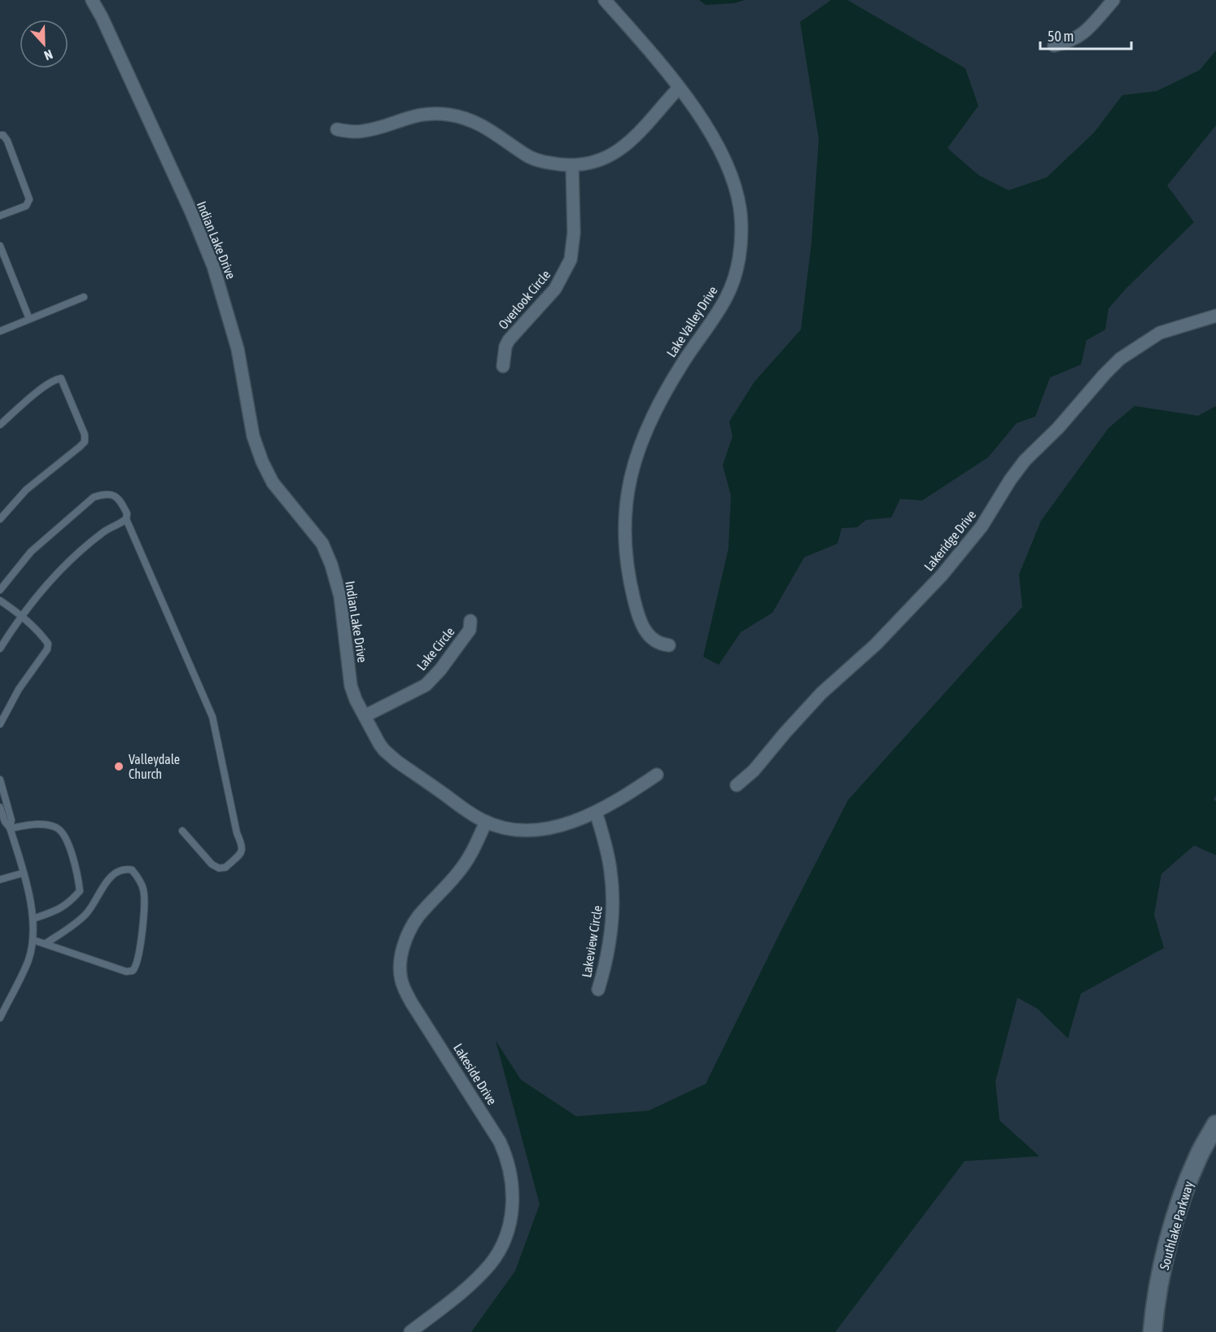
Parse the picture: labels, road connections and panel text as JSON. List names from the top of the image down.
{
  "streets": {
    "street": [
      "Indian Lake Drive",
      "Overlook Circle",
      "Lake Valley Drive",
      "Lakeridge Drive",
      "Lake Circle",
      "Lakeview Circle",
      "Lakeside Drive",
      "Southlake Parkway"
    ]
  },
  "crossings": [
    ["Indian Lake Drive", "Lake Circle"],
    ["Indian Lake Drive", "Lakeview Circle"],
    ["Indian Lake Drive", "Lakeside Drive"]
  ],
  "places": ["Valleydale Church"],
  "scale_bar": "50 m",
  "north": "bottom"
}
